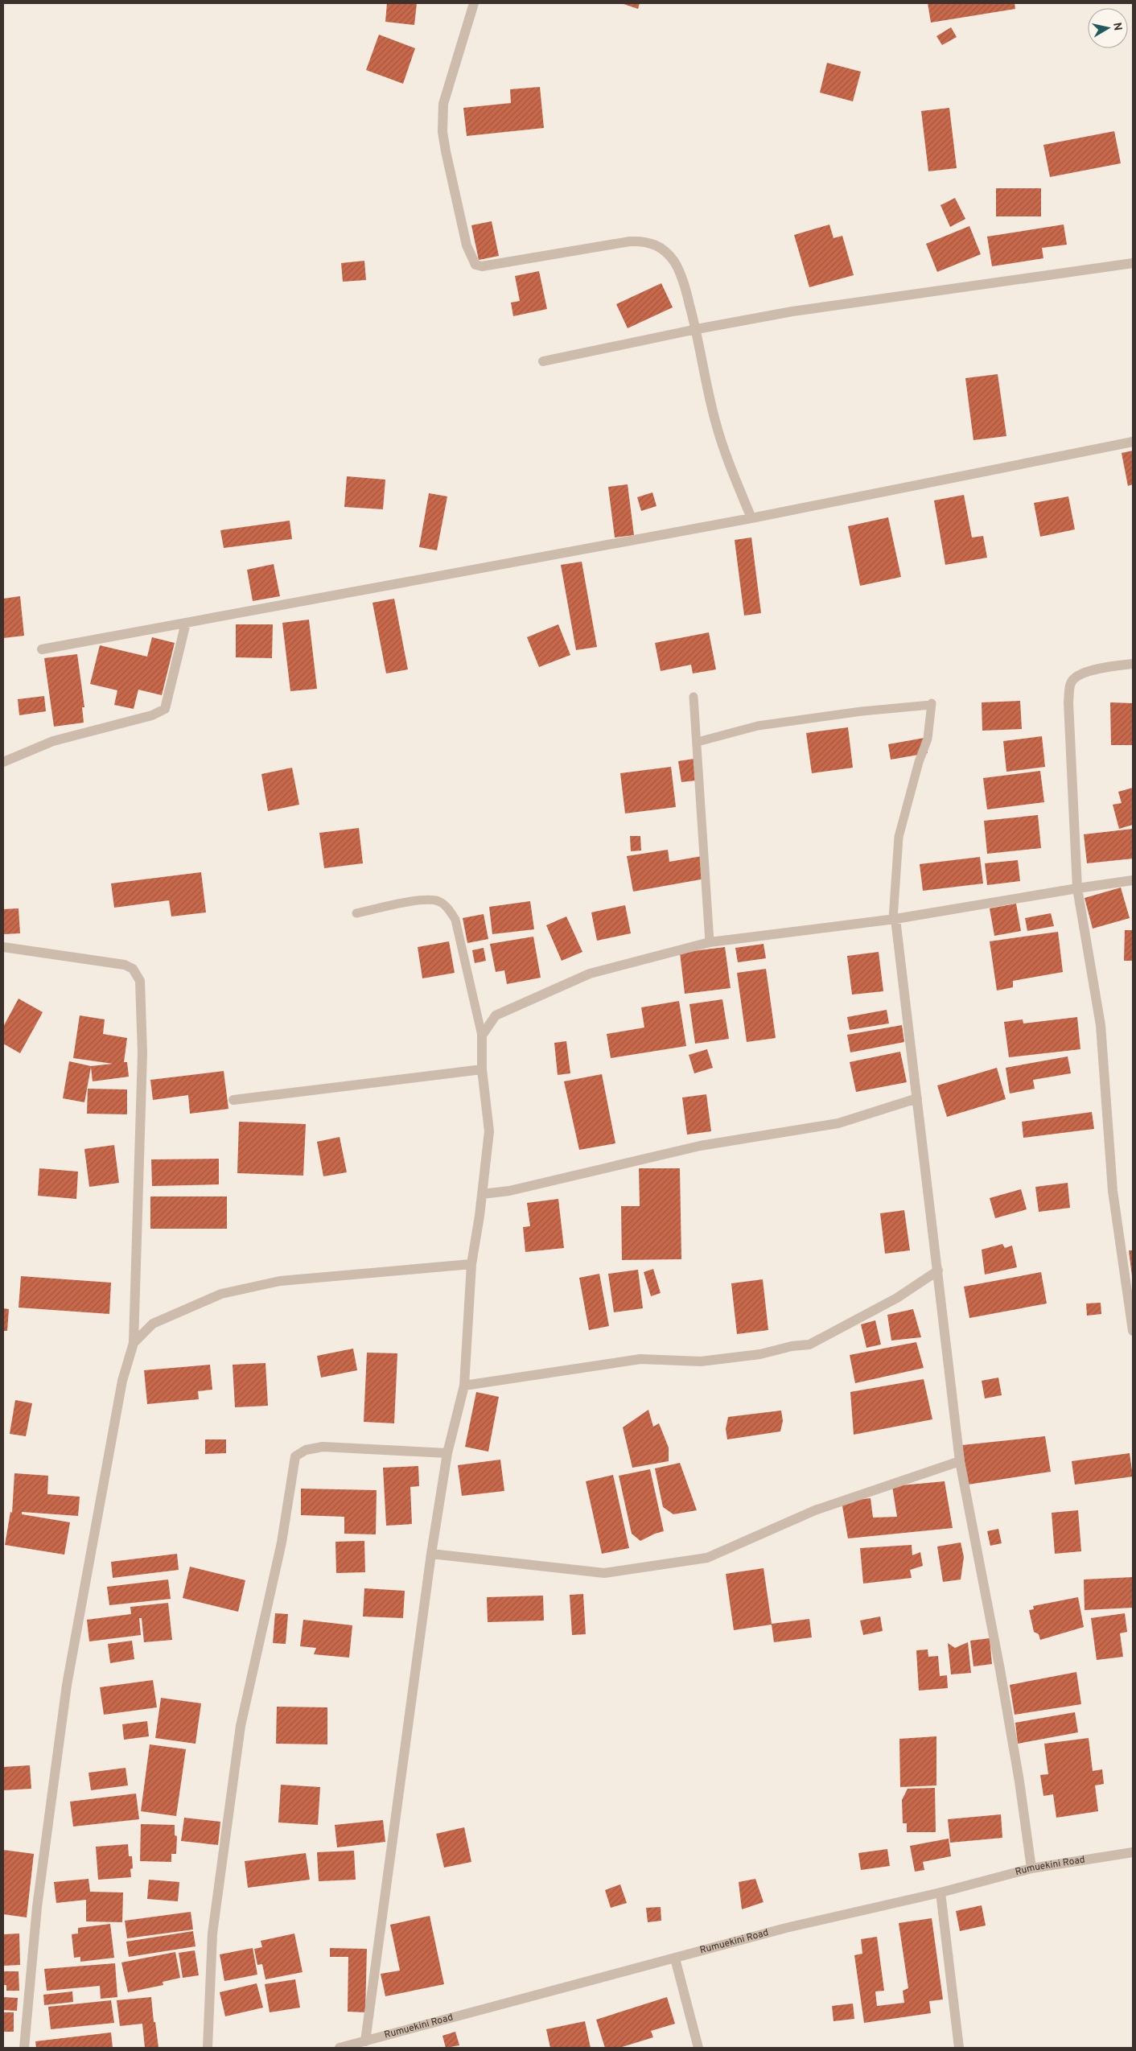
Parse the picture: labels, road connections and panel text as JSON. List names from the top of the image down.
{
  "streets": {
    "street": ["Rumuekini Road"]
  },
  "north": "right"
}
